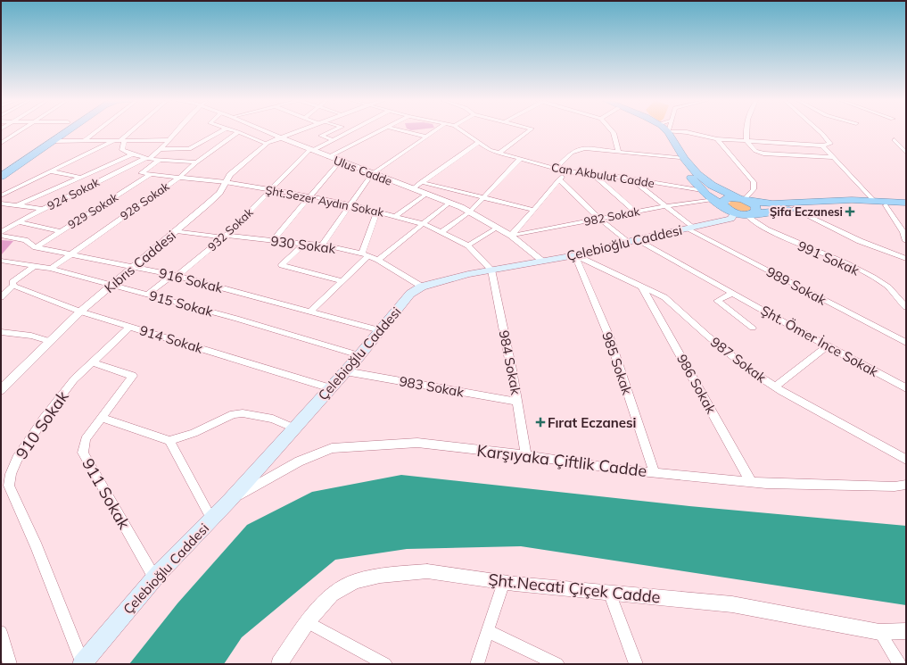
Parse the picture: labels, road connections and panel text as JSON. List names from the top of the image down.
{
  "streets": {
    "main road": ["Çelebioğlu Caddesi"],
    "street": [
      "Ulus Cadde",
      "Can Akbulut Cadde",
      "924 Sokak",
      "928 Sokak",
      "Şht.Sezer Aydın Sokak",
      "929 Sokak",
      "982 Sokak",
      "932 Sokak",
      "930 Sokak",
      "991 Sokak",
      "Kıbrıs Caddesi",
      "916 Sokak",
      "989 Sokak",
      "915 Sokak",
      "914 Sokak",
      "Şht. Ömer İnce Sokak",
      "987 Sokak",
      "984 Sokak",
      "985 Sokak",
      "986 Sokak",
      "983 Sokak",
      "910 Sokak",
      "Karşıyaka Çiftlik Cadde",
      "911 Sokak",
      "Şht.Necati Çiçek Cadde"
    ]
  },
  "crossings": [
    ["Ulus Cadde", "982 Sokak"],
    ["Ulus Cadde", "932 Sokak"],
    ["Ulus Cadde", "Çelebioğlu Caddesi"],
    ["Ulus Cadde", "Kıbrıs Caddesi"],
    ["Can Akbulut Cadde", "989 Sokak"],
    ["928 Sokak", "Şht.Sezer Aydın Sokak"],
    ["928 Sokak", "916 Sokak"],
    ["928 Sokak", "915 Sokak"],
    ["Şht.Sezer Aydın Sokak", "929 Sokak"],
    ["Şht.Sezer Aydın Sokak", "932 Sokak"],
    ["Şht.Sezer Aydın Sokak", "Çelebioğlu Caddesi"],
    ["Şht.Sezer Aydın Sokak", "Kıbrıs Caddesi"],
    ["Şht.Sezer Aydın Sokak", "984 Sokak"],
    ["929 Sokak", "916 Sokak"],
    ["982 Sokak", "989 Sokak"],
    ["982 Sokak", "Şht. Ömer İnce Sokak"],
    ["932 Sokak", "930 Sokak"],
    ["932 Sokak", "916 Sokak"],
    ["932 Sokak", "915 Sokak"],
    ["Çelebioğlu Caddesi", "930 Sokak"],
    ["Çelebioğlu Caddesi", "991 Sokak"],
    ["Çelebioğlu Caddesi", "916 Sokak"],
    ["Çelebioğlu Caddesi", "989 Sokak"],
    ["Çelebioğlu Caddesi", "915 Sokak"],
    ["Çelebioğlu Caddesi", "914 Sokak"],
    ["Çelebioğlu Caddesi", "Şht. Ömer İnce Sokak"],
    ["Çelebioğlu Caddesi", "987 Sokak"],
    ["Çelebioğlu Caddesi", "984 Sokak"],
    ["Çelebioğlu Caddesi", "985 Sokak"],
    ["Çelebioğlu Caddesi", "983 Sokak"],
    ["Çelebioğlu Caddesi", "910 Sokak"],
    ["Çelebioğlu Caddesi", "Karşıyaka Çiftlik Cadde"],
    ["Çelebioğlu Caddesi", "911 Sokak"],
    ["930 Sokak", "Kıbrıs Caddesi"],
    ["Kıbrıs Caddesi", "916 Sokak"],
    ["Kıbrıs Caddesi", "915 Sokak"],
    ["Kıbrıs Caddesi", "914 Sokak"],
    ["914 Sokak", "910 Sokak"],
    ["987 Sokak", "985 Sokak"],
    ["987 Sokak", "986 Sokak"],
    ["984 Sokak", "983 Sokak"],
    ["984 Sokak", "Karşıyaka Çiftlik Cadde"],
    ["985 Sokak", "Karşıyaka Çiftlik Cadde"],
    ["986 Sokak", "Karşıyaka Çiftlik Cadde"],
    ["910 Sokak", "911 Sokak"]
  ],
  "places": {
    "health": ["Şifa Eczanesi", "Fırat Eczanesi"]
  }
}
